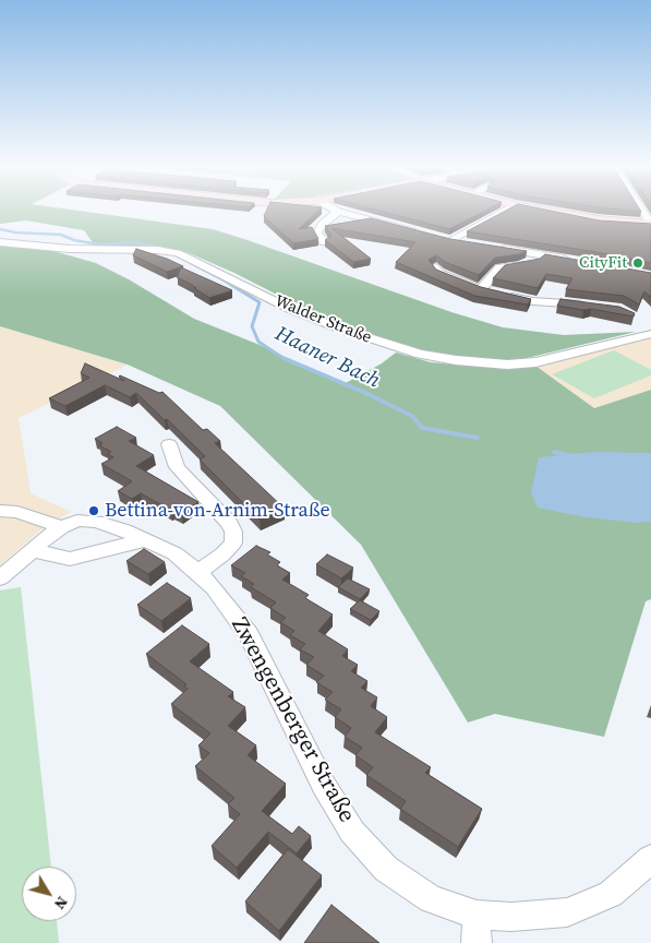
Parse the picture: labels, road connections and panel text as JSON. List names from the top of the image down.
{
  "streets": {
    "street": ["Walder Straße", "Zwengenberger Straße"]
  },
  "water": ["Haaner Bach"],
  "places": ["CityFit", "Bettina-von-Arnim-Straße"],
  "north": "bottom right"
}
